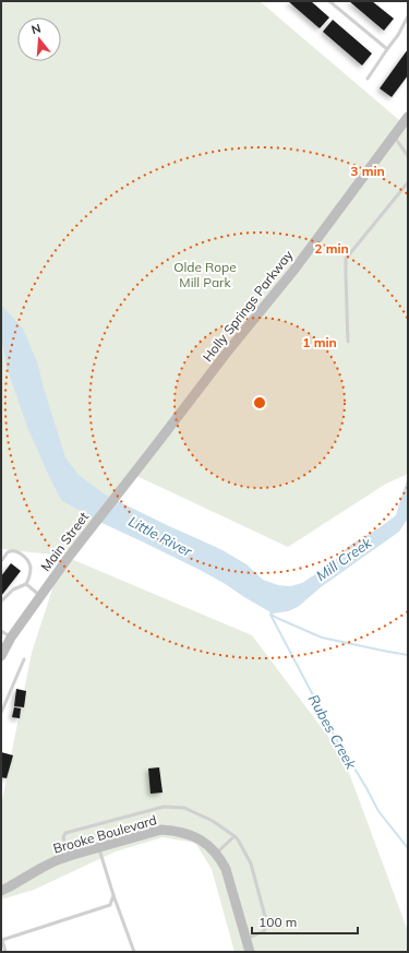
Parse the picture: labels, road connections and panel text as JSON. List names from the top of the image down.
{
  "streets": {
    "main road": ["Holly Springs Parkway", "Main Street", "Brooke Boulevard"]
  },
  "crossings": [
    ["Holly Springs Parkway", "Main Street"]
  ],
  "water": ["Little River", "Mill Creek", "Rubes Creek"],
  "parks": ["Olde Rope Mill Park"],
  "scale_bar": "100 m",
  "north": "top",
  "rings": ["3 min", "2 min", "1 min"]
}
